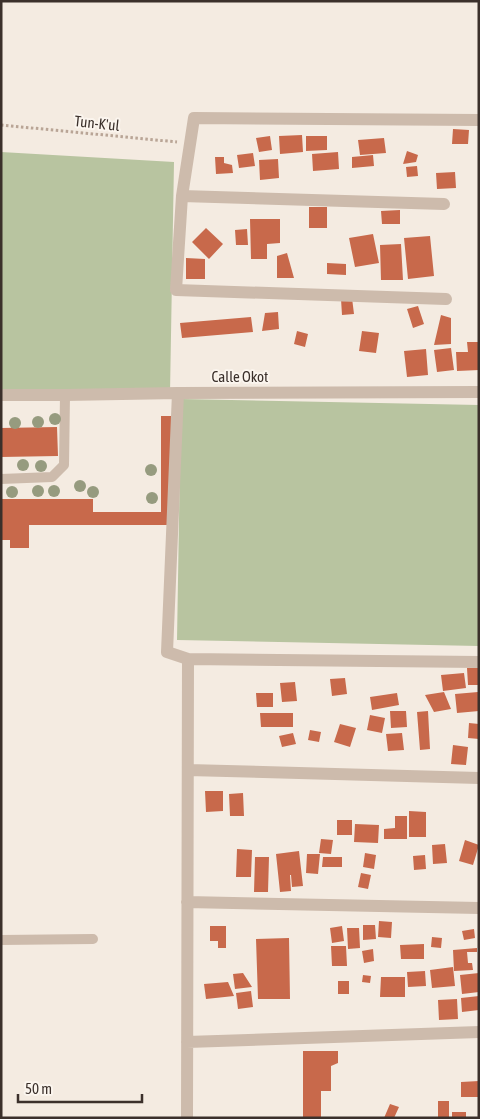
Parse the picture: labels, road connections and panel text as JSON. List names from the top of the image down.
{
  "streets": {
    "street": ["Calle Okot"],
    "path": ["Tun-K'ul"]
  },
  "scale_bar": "50 m"
}
